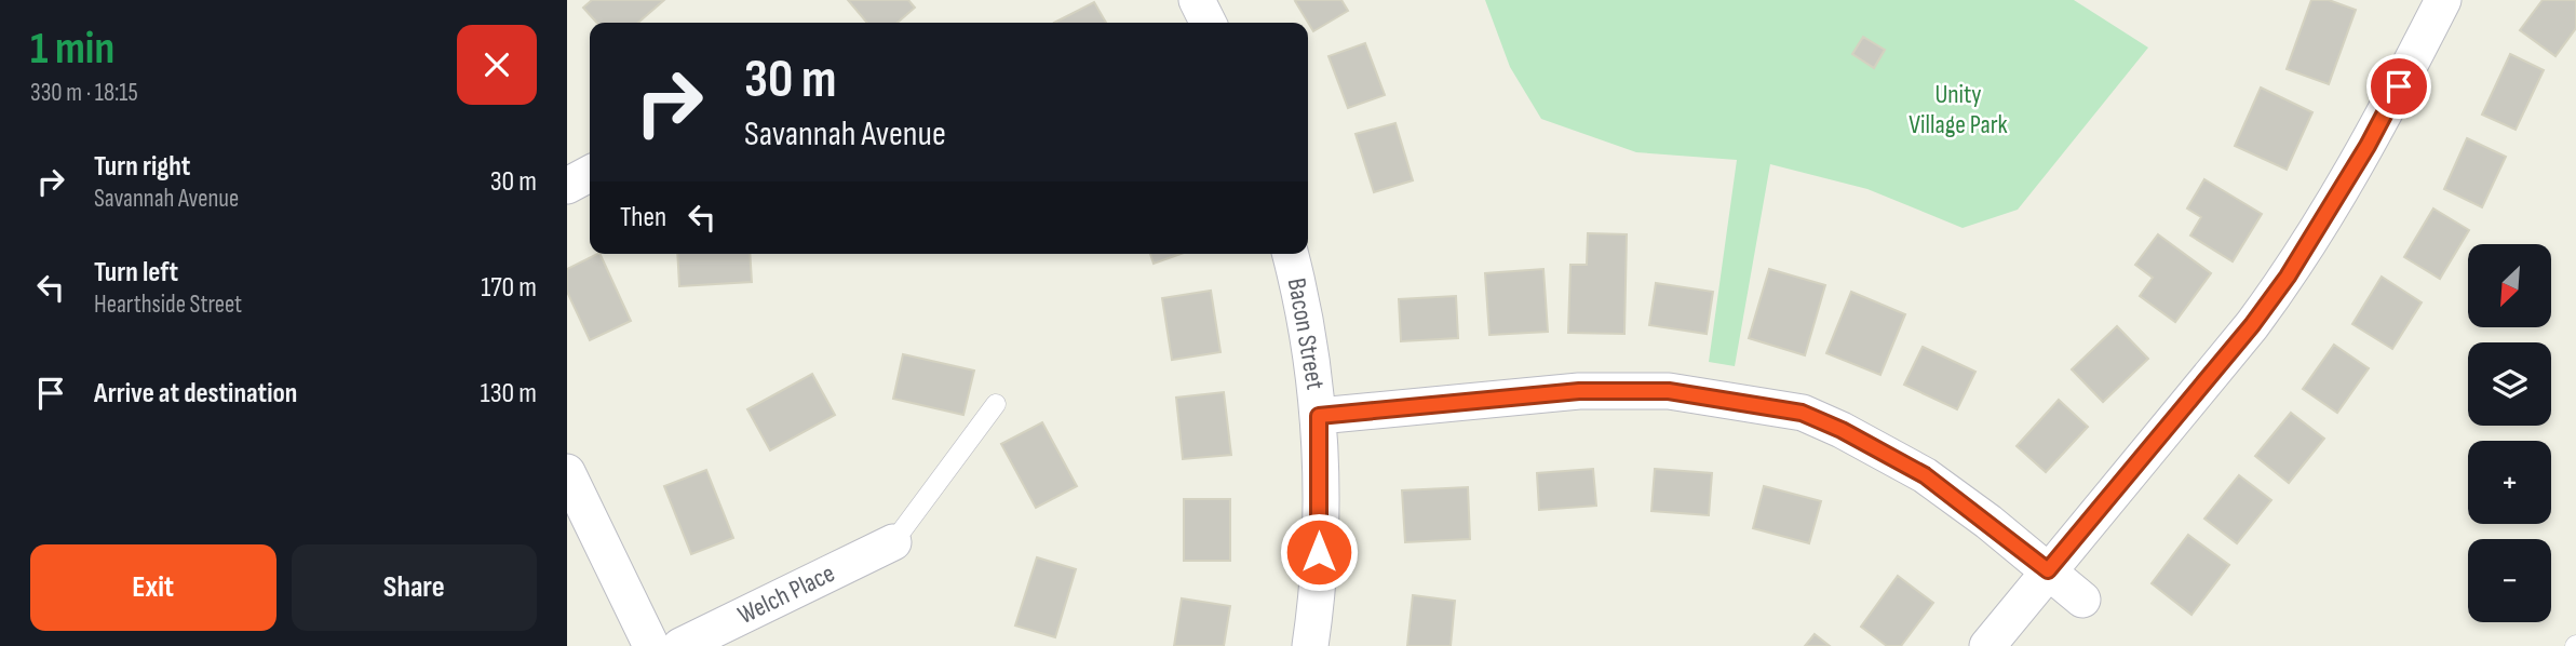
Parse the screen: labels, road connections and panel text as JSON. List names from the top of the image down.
{
  "streets": {
    "street": ["Bacon Street", "Welch Place"]
  },
  "parks": ["Unity Village Park"],
  "north": "bottom left",
  "page": {
    "heading": ["1 min", "330 m · 18:15"],
    "turn": ["30 m", "Savannah Avenue"],
    "list": [
      {
        "name": "Turn right",
        "note": "Savannah Avenue",
        "value": "30 m"
      },
      {
        "name": "Turn left",
        "note": "Hearthside Street",
        "value": "170 m"
      },
      {
        "name": "Arrive at destination",
        "value": "130 m"
      }
    ],
    "then": "Then",
    "map_buttons": ["+", "−"],
    "buttons": ["Exit", "Share"]
  }
}
